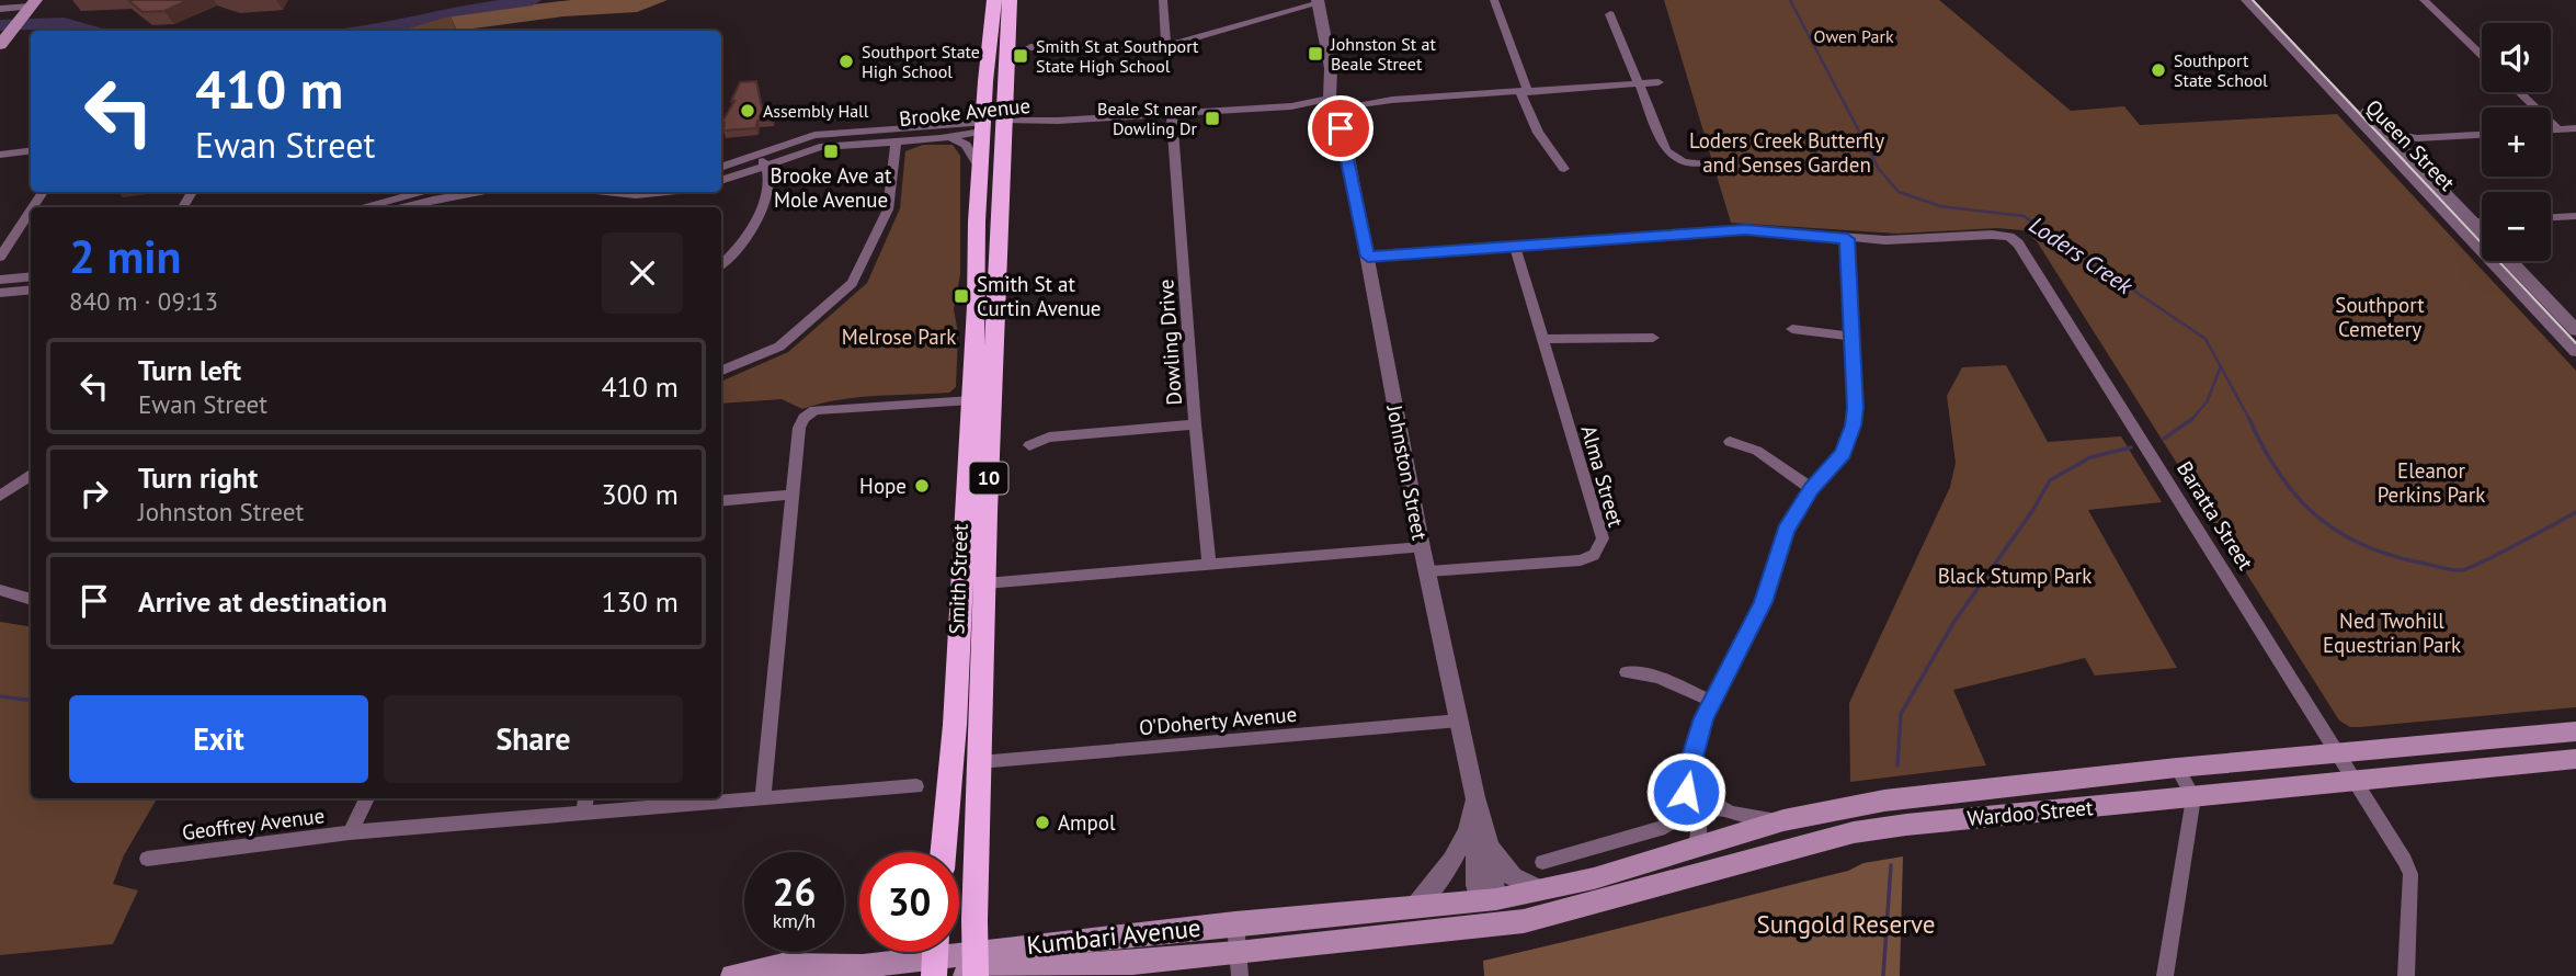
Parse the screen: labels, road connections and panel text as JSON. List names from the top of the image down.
{
  "streets": {
    "highway": ["10", "Smith Street"],
    "main road": ["Wardoo Street", "Kumbari Avenue"],
    "street": [
      "Brooke Avenue",
      "Queen Street",
      "Dowling Drive",
      "Johnston Street",
      "Alma Street",
      "Baratta Street",
      "O'Doherty Avenue",
      "Geoffrey Avenue"
    ]
  },
  "crossings": [
    ["Brooke Avenue", "Dowling Drive"],
    ["Brooke Avenue", "Johnston Street"],
    ["Brooke Avenue", "Smith Street"],
    ["Johnston Street", "Alma Street"],
    ["Johnston Street", "Baratta Street"],
    ["Johnston Street", "O'Doherty Avenue"],
    ["Johnston Street", "Wardoo Street"],
    ["Johnston Street", "Kumbari Avenue"],
    ["Alma Street", "Baratta Street"],
    ["Baratta Street", "Wardoo Street"],
    ["Smith Street", "O'Doherty Avenue"],
    ["Smith Street", "Kumbari Avenue"],
    ["Wardoo Street", "Kumbari Avenue"]
  ],
  "water": ["Loders Creek"],
  "parks": [
    "Owen Park",
    "Loders Creek Butterfly and Senses Garden",
    "Southport Cemetery",
    "Melrose Park",
    "Eleanor Perkins Park",
    "Black Stump Park",
    "Ned Twohill Equestrian Park",
    "Sungold Reserve"
  ],
  "places": {
    "transit": [
      "Johnston St at Beale Street",
      "Smith St at Southport State High School",
      "Beale St near Dowling Dr",
      "Brooke Ave at Mole Avenue",
      "Smith St at Curtin Avenue"
    ],
    "other": [
      "Southport State High School",
      "Southport State School",
      "Assembly Hall",
      "Hope",
      "Ampol"
    ]
  },
  "page": {
    "map_buttons": ["+", "−"],
    "turn": ["410 m", "Ewan Street"],
    "heading": ["2 min", "840 m · 09:13"],
    "list": [
      {
        "name": "Turn left",
        "note": "Ewan Street",
        "value": "410 m"
      },
      {
        "name": "Turn right",
        "note": "Johnston Street",
        "value": "300 m"
      },
      {
        "name": "Arrive at destination",
        "value": "130 m"
      }
    ],
    "buttons": ["Exit", "Share"],
    "speed": "26 km/h",
    "limit": "30"
  }
}
